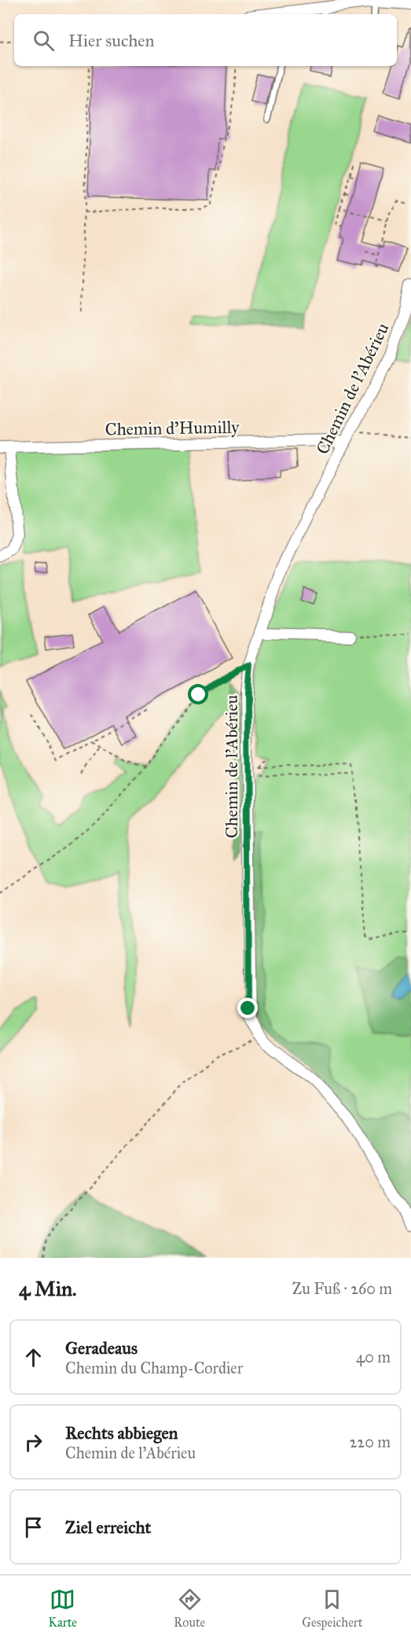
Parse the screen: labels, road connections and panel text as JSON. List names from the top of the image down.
{
  "streets": {
    "street": ["Chemin de l'Abérieu", "Chemin d'Humilly"]
  },
  "crossings": [
    ["Chemin de l'Abérieu", "Chemin d'Humilly"]
  ],
  "page": {
    "search": "Hier suchen",
    "heading": ["4 Min.", "Zu Fuß · 260 m"],
    "list": [
      ["Geradeaus", "Chemin du Champ-Cordier", "40 m"],
      ["Rechts abbiegen", "Chemin de l'Abérieu", "220 m"],
      "Ziel erreicht"
    ],
    "nav": ["Karte", "Route", "Gespeichert"]
  }
}
